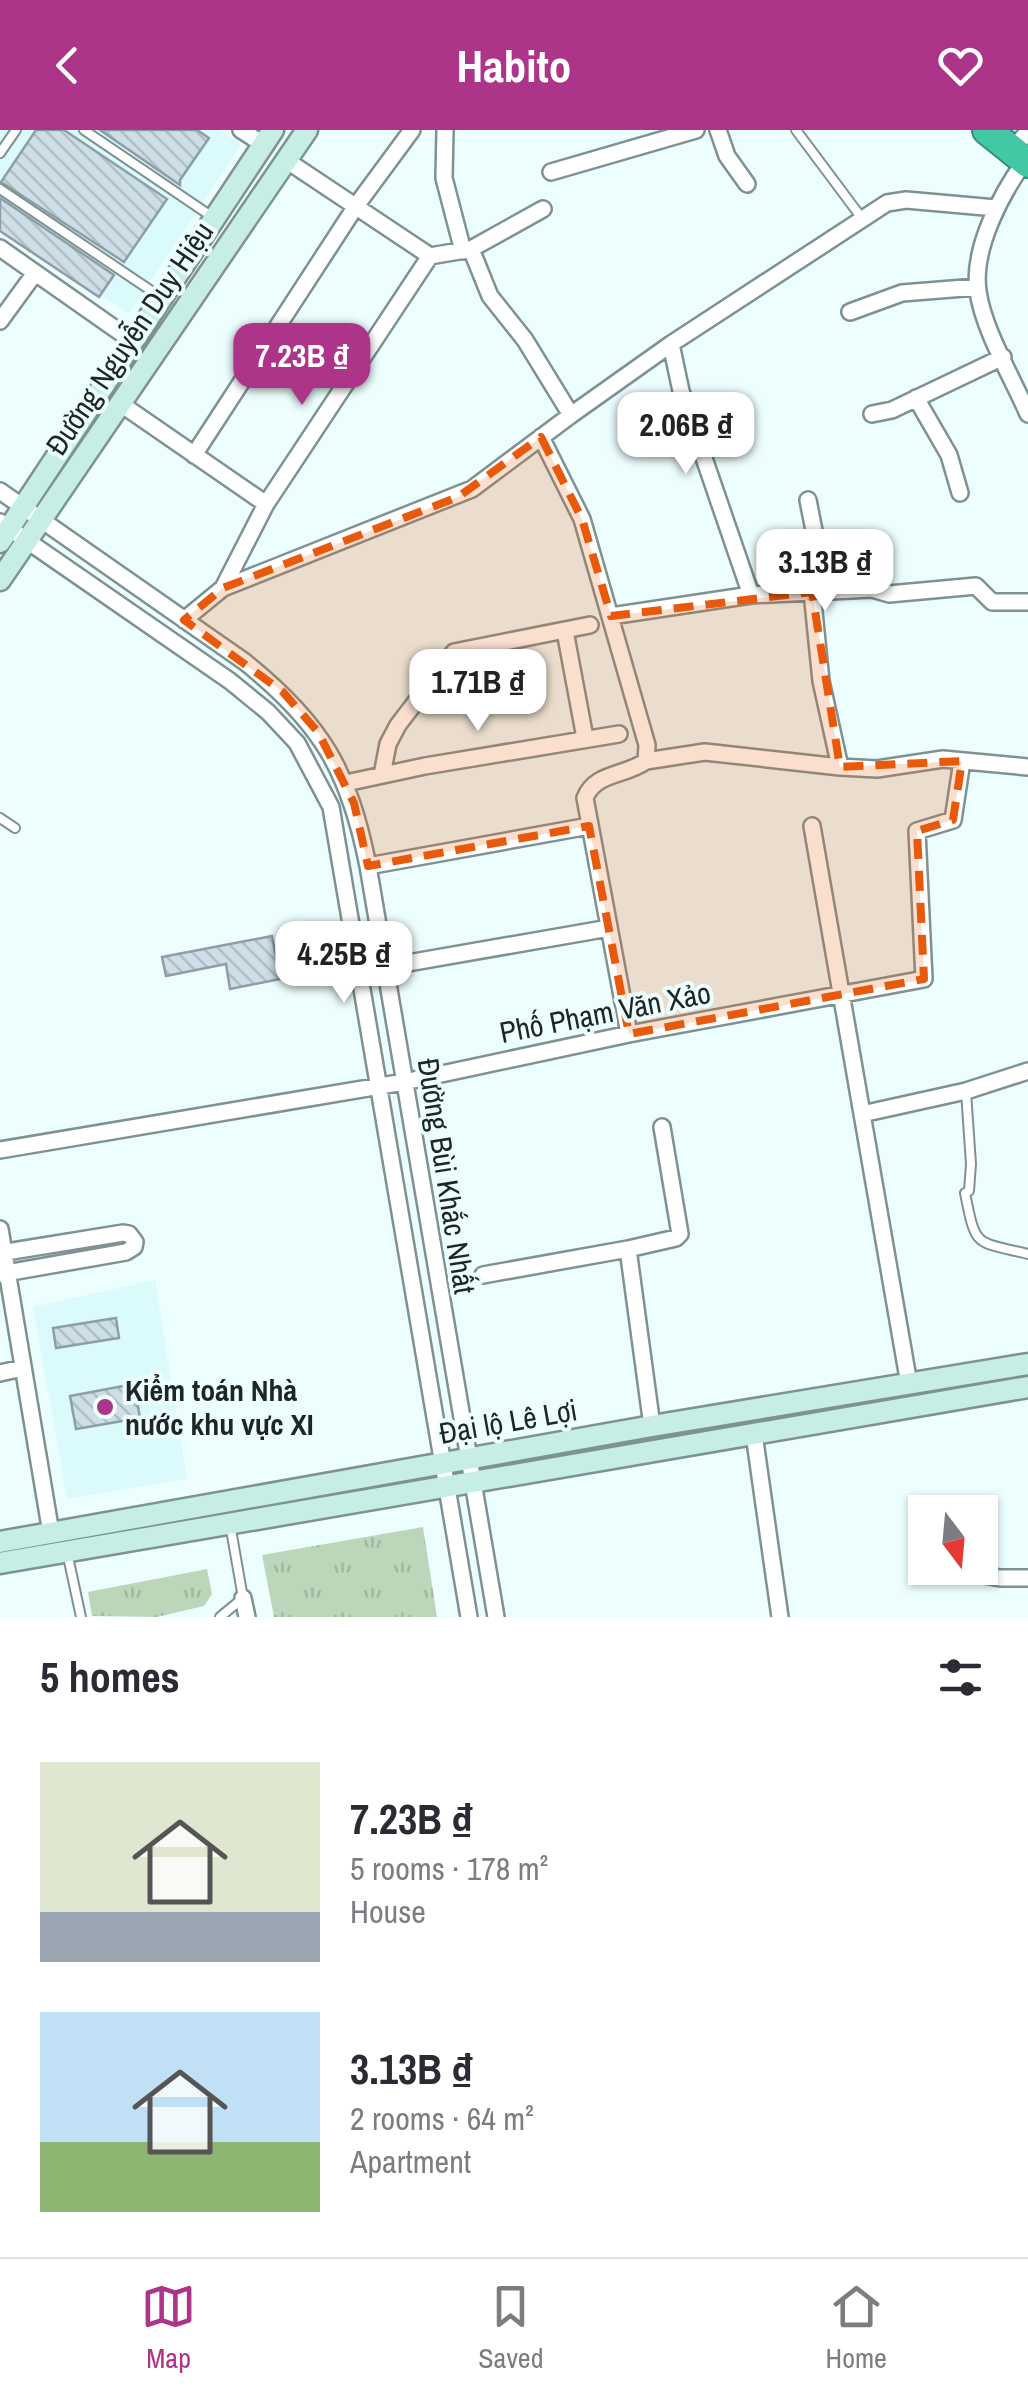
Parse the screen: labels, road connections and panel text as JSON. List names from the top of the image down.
{
  "streets": {
    "main road": ["Đường Nguyễn Duy Hiệu", "Đại lộ Lê Lợi"],
    "street": ["Phố Phạm Văn Xảo", "Đường Bùi Khắc Nhất"]
  },
  "crossings": [
    ["Đường Nguyễn Duy Hiệu", "Đường Bùi Khắc Nhất"],
    ["Phố Phạm Văn Xảo", "Đường Bùi Khắc Nhất"],
    ["Đường Bùi Khắc Nhất", "Đại lộ Lê Lợi"]
  ],
  "places": ["Kiểm toán Nhà nước khu vực XI"],
  "north": "bottom",
  "page": {
    "header": "Habito",
    "price": [
      "7.23B ₫",
      "2.06B ₫",
      "3.13B ₫",
      "1.71B ₫",
      "4.25B ₫"
    ],
    "heading": "5 homes",
    "list": [
      {
        "name": "7.23B ₫",
        "note": "5 rooms · 178 m² · House"
      },
      {
        "name": "3.13B ₫",
        "note": "2 rooms · 64 m² · Apartment"
      }
    ],
    "tabs": ["Map", "Saved", "Home"]
  }
}
